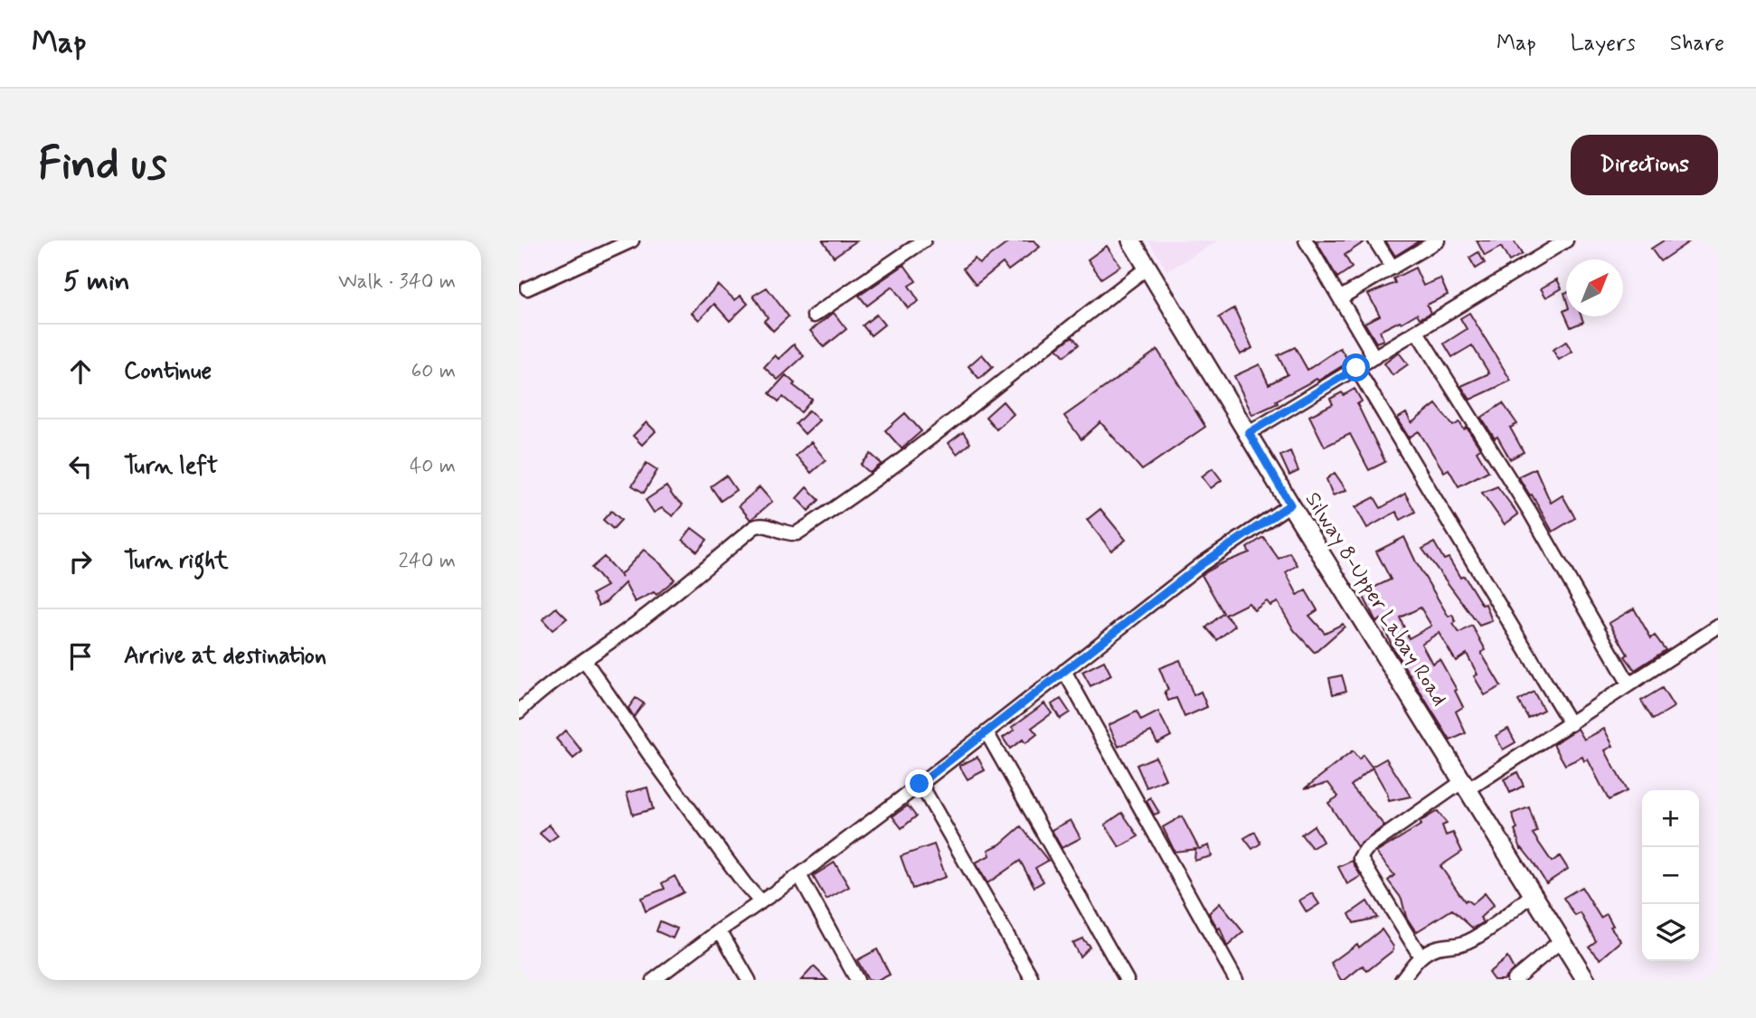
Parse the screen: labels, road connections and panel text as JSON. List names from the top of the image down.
{
  "streets": {
    "main road": ["Silway 8-Upper Labay Road"]
  },
  "north": "top right",
  "page": {
    "header": "Map",
    "nav": ["Map", "Layers", "Share"],
    "buttons": "Directions",
    "title": "Find us",
    "heading": ["5 min", "Walk · 340 m"],
    "list": [
      ["Continue", "60 m"],
      ["Turn left", "40 m"],
      ["Turn right", "240 m"],
      "Arrive at destination"
    ],
    "map_buttons": ["+", "−"]
  }
}
